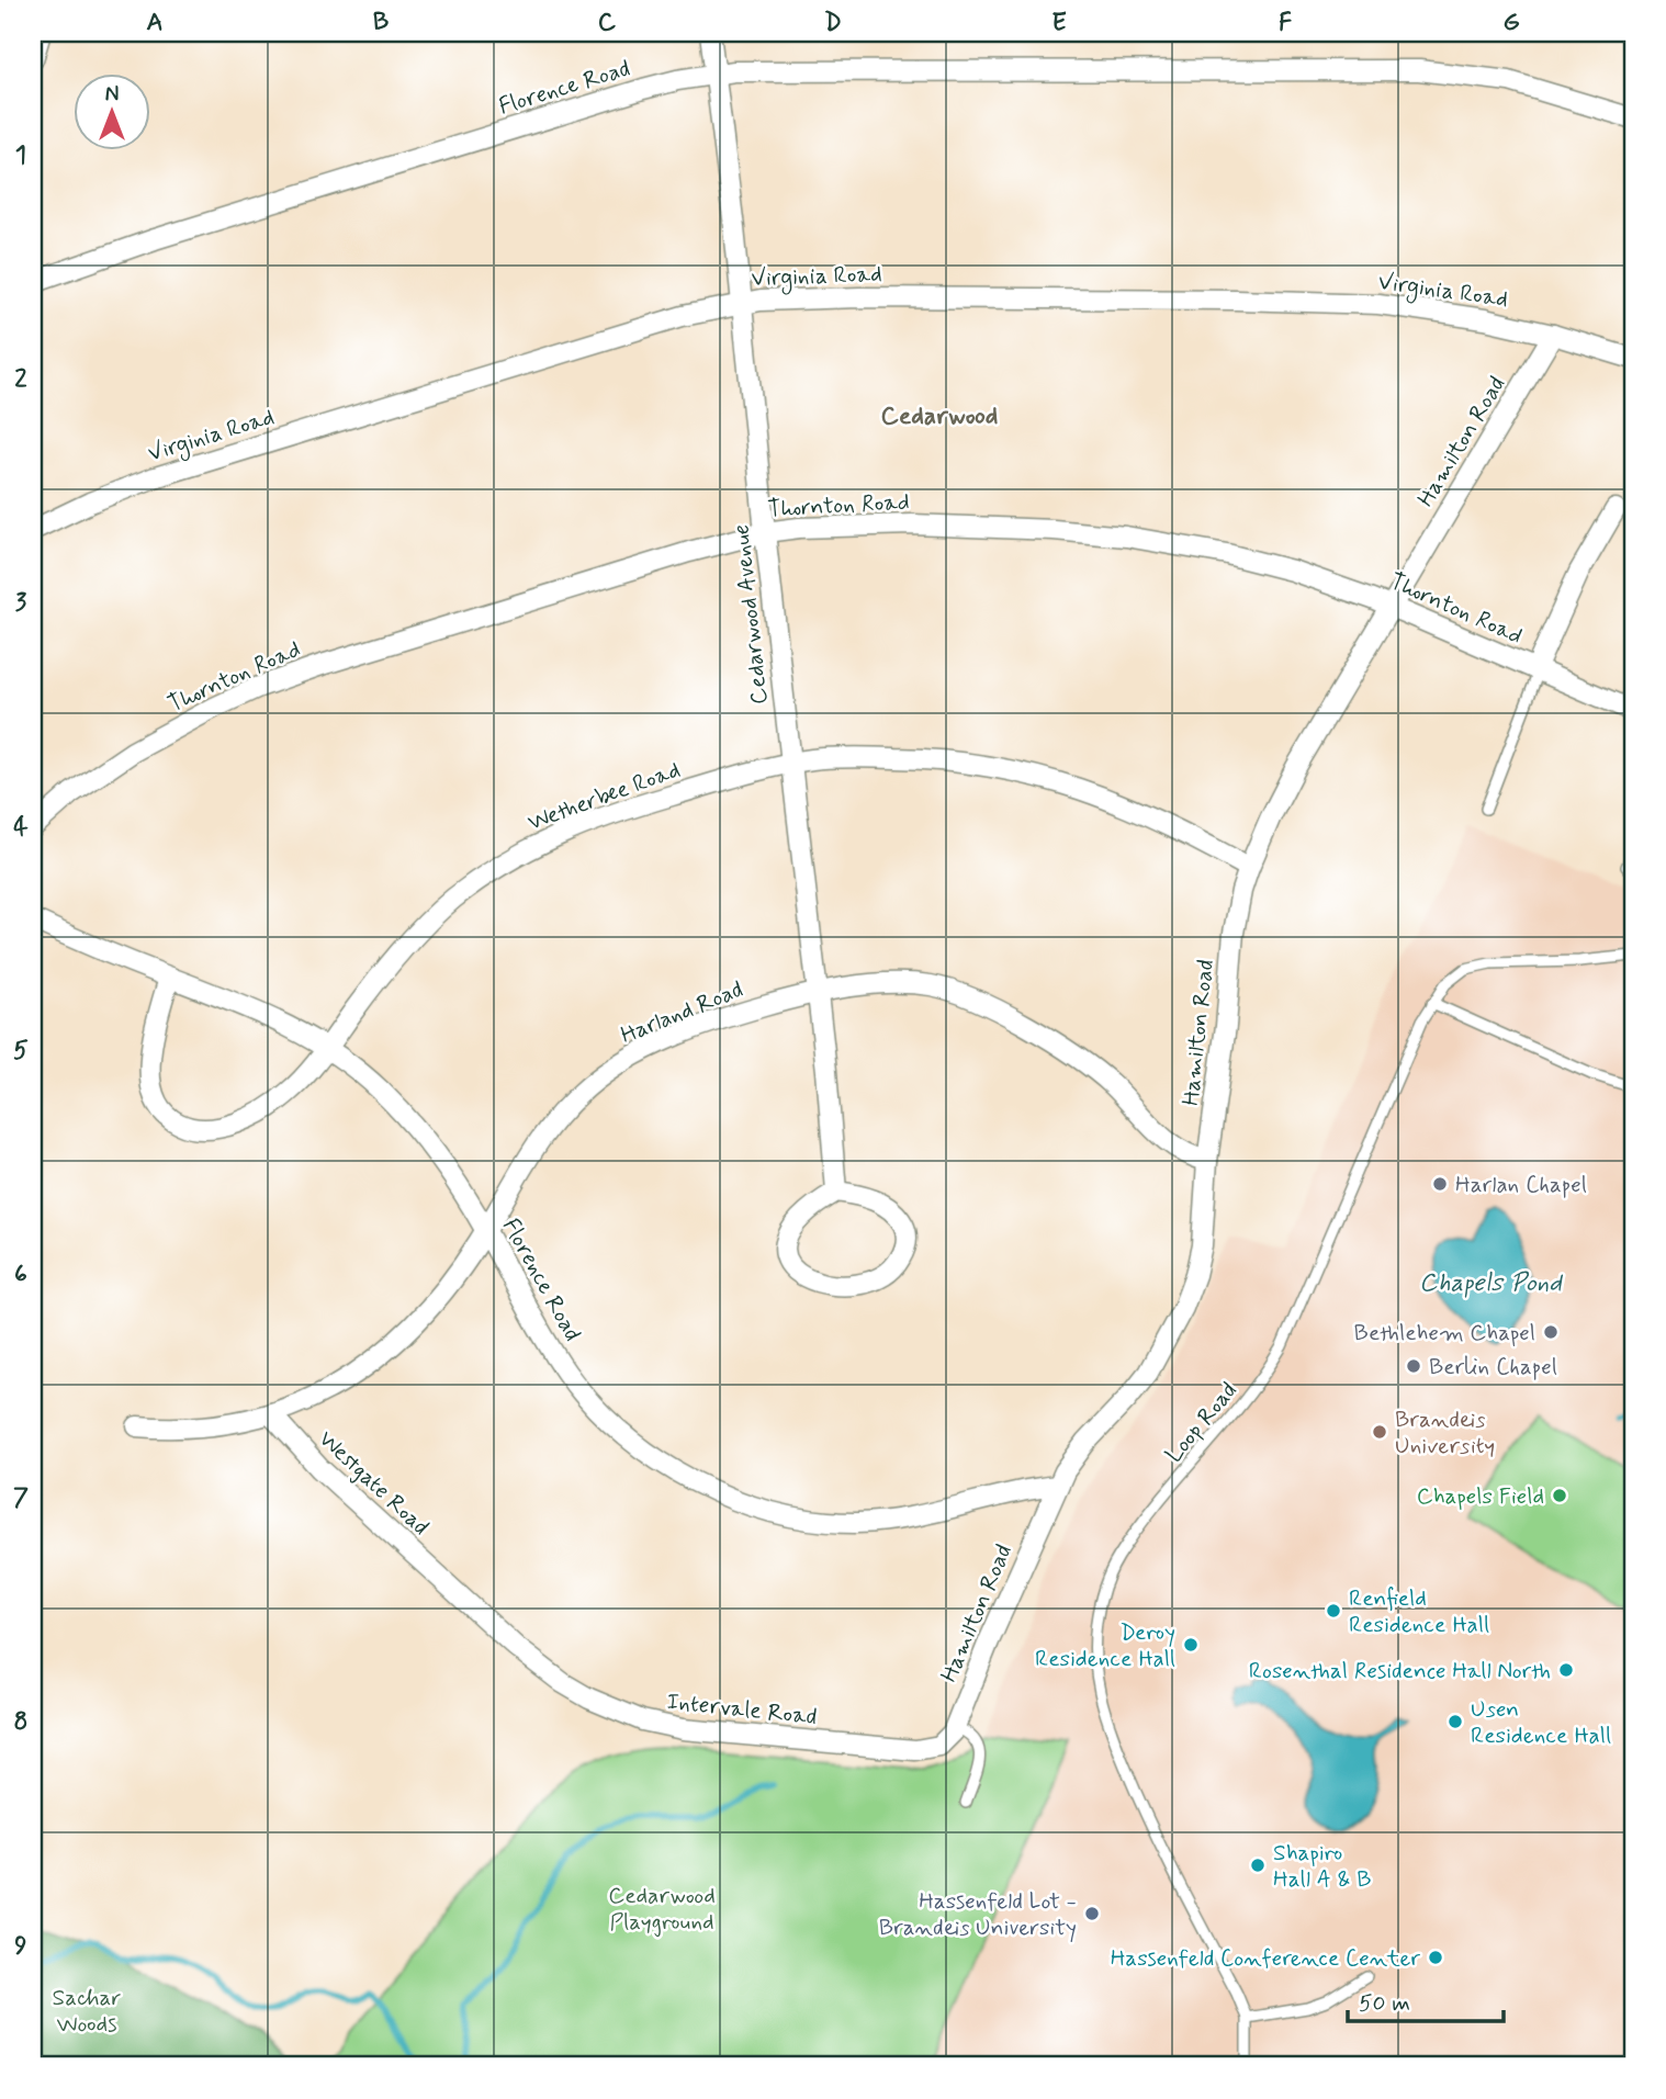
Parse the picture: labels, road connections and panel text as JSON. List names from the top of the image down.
{
  "streets": {
    "street": [
      "Florence Road",
      "Virginia Road",
      "Hamilton Road",
      "Thornton Road",
      "Cedarwood Avenue",
      "Wetherbee Road",
      "Harland Road",
      "Westgate Road",
      "Intervale Road"
    ],
    "lane": ["Loop Road"]
  },
  "crossings": [
    ["Florence Road", "Hamilton Road"],
    ["Florence Road", "Cedarwood Avenue"],
    ["Florence Road", "Wetherbee Road"],
    ["Florence Road", "Harland Road"],
    ["Virginia Road", "Hamilton Road"],
    ["Virginia Road", "Cedarwood Avenue"],
    ["Hamilton Road", "Thornton Road"],
    ["Hamilton Road", "Wetherbee Road"],
    ["Hamilton Road", "Harland Road"],
    ["Hamilton Road", "Intervale Road"],
    ["Thornton Road", "Cedarwood Avenue"],
    ["Cedarwood Avenue", "Wetherbee Road"],
    ["Cedarwood Avenue", "Harland Road"],
    ["Harland Road", "Westgate Road"],
    ["Westgate Road", "Intervale Road"]
  ],
  "districts": ["Cedarwood"],
  "water": ["Chapels Pond"],
  "parks": ["Cedarwood Playground", "Sachar Woods"],
  "places": [
    "Harlan Chapel",
    "Bethlehem Chapel",
    "Berlin Chapel",
    "Brandeis University",
    "Chapels Field",
    "Renfield Residence Hall",
    "Deroy Residence Hall",
    "Rosenthal Residence Hall North",
    "Usen Residence Hall",
    "Shapiro Hall A & B",
    "Hassenfeld Lot - Brandeis University",
    "Hassenfeld Conference Center"
  ],
  "scale_bar": "50 m",
  "north": "top",
  "grid": {
    "columns": [
      "A",
      "B",
      "C",
      "D",
      "E",
      "F",
      "G"
    ],
    "rows": [
      "1",
      "2",
      "3",
      "4",
      "5",
      "6",
      "7",
      "8",
      "9"
    ]
  }
}
